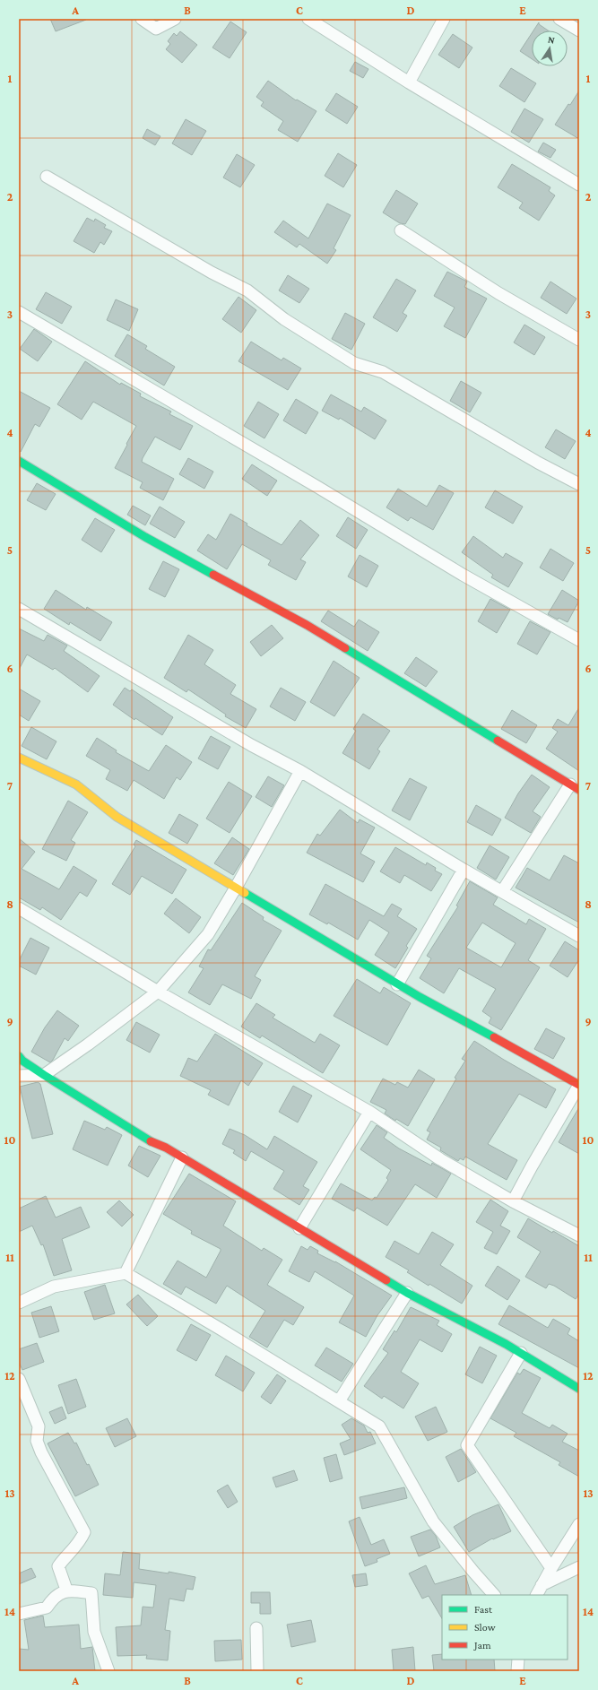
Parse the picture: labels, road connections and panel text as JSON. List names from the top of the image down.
{
  "legend": ["Fast", "Slow", "Jam"],
  "north": "top",
  "grid": {
    "columns": [
      "A",
      "B",
      "C",
      "D",
      "E"
    ],
    "rows": [
      "1",
      "2",
      "3",
      "4",
      "5",
      "6",
      "7",
      "8",
      "9",
      "10",
      "11",
      "12",
      "13",
      "14"
    ]
  }
}
